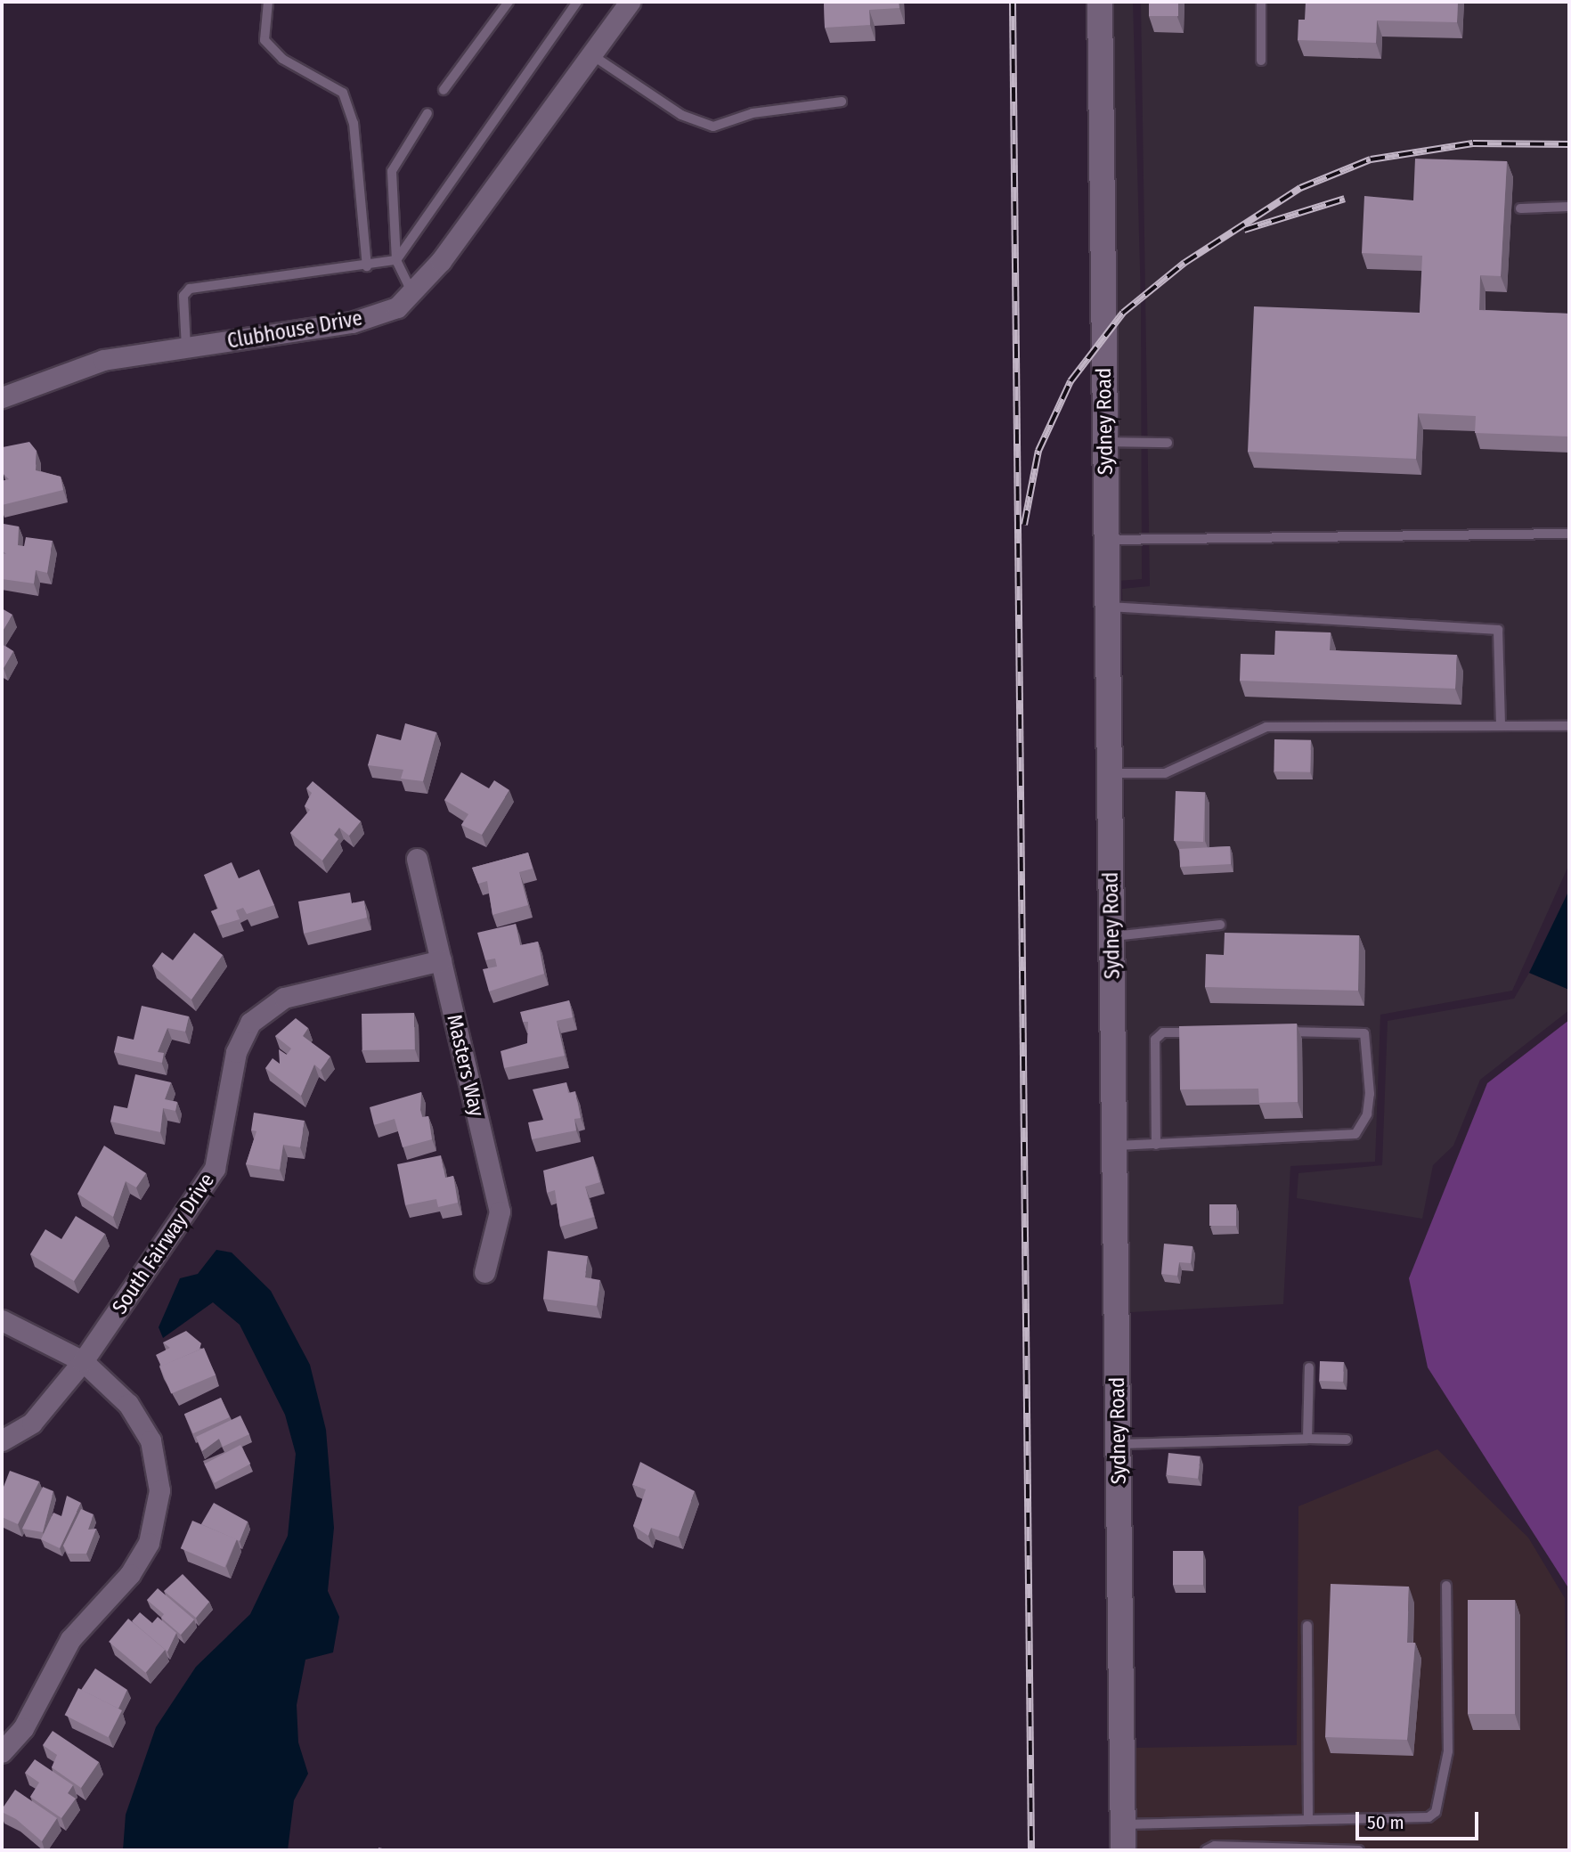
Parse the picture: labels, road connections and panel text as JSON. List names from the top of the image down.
{
  "streets": {
    "street": [
      "Clubhouse Drive",
      "Sydney Road",
      "Masters Way",
      "South Fairway Drive"
    ]
  },
  "crossings": [
    ["Masters Way", "South Fairway Drive"]
  ],
  "scale_bar": "50 m"
}
